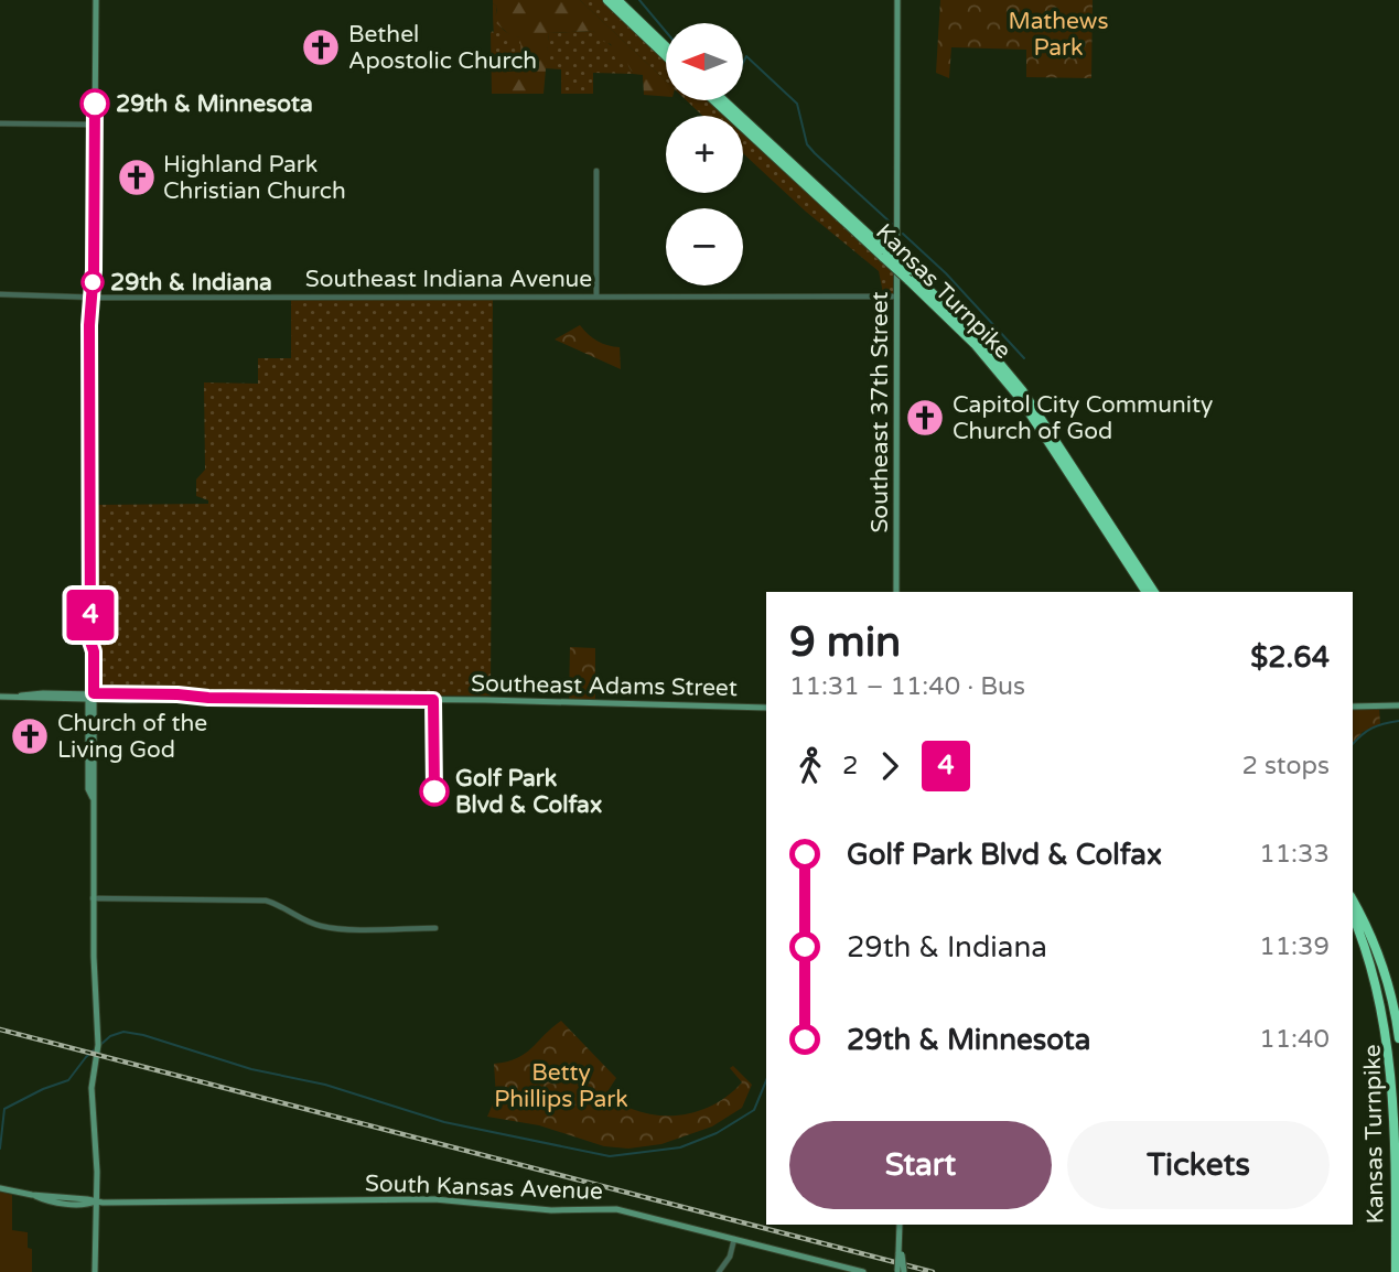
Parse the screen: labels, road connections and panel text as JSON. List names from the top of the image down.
{
  "streets": {
    "highway": ["Kansas Turnpike"],
    "main road": ["Southeast 37th Street", "Southeast Adams Street", "South Kansas Avenue"],
    "street": ["Southeast Indiana Avenue"]
  },
  "crossings": [
    ["Southeast Indiana Avenue", "Southeast 37th Street"]
  ],
  "parks": ["Mathews Park", "Betty Phillips Park"],
  "places": {
    "church": [
      "Bethel Apostolic Church",
      "Highland Park Christian Church",
      "Capitol City Community Church of God",
      "Church of the Living God"
    ],
    "other": ["29th & Minnesota", "29th & Indiana", "Golf Park Blvd & Colfax"]
  },
  "lines": ["bus line 4"],
  "north": "left",
  "page": {
    "on_map": "4",
    "map_buttons": ["+", "−"],
    "heading": ["9 min", "11:31 – 11:40 · Bus", "$2.64"],
    "legs": ["2", "4", "2 stops"],
    "list": [
      {
        "name": "Golf Park Blvd & Colfax",
        "value": "11:33"
      },
      {
        "name": "29th & Indiana",
        "value": "11:39"
      },
      {
        "name": "29th & Minnesota",
        "value": "11:40"
      }
    ],
    "buttons": ["Start", "Tickets"]
  }
}
